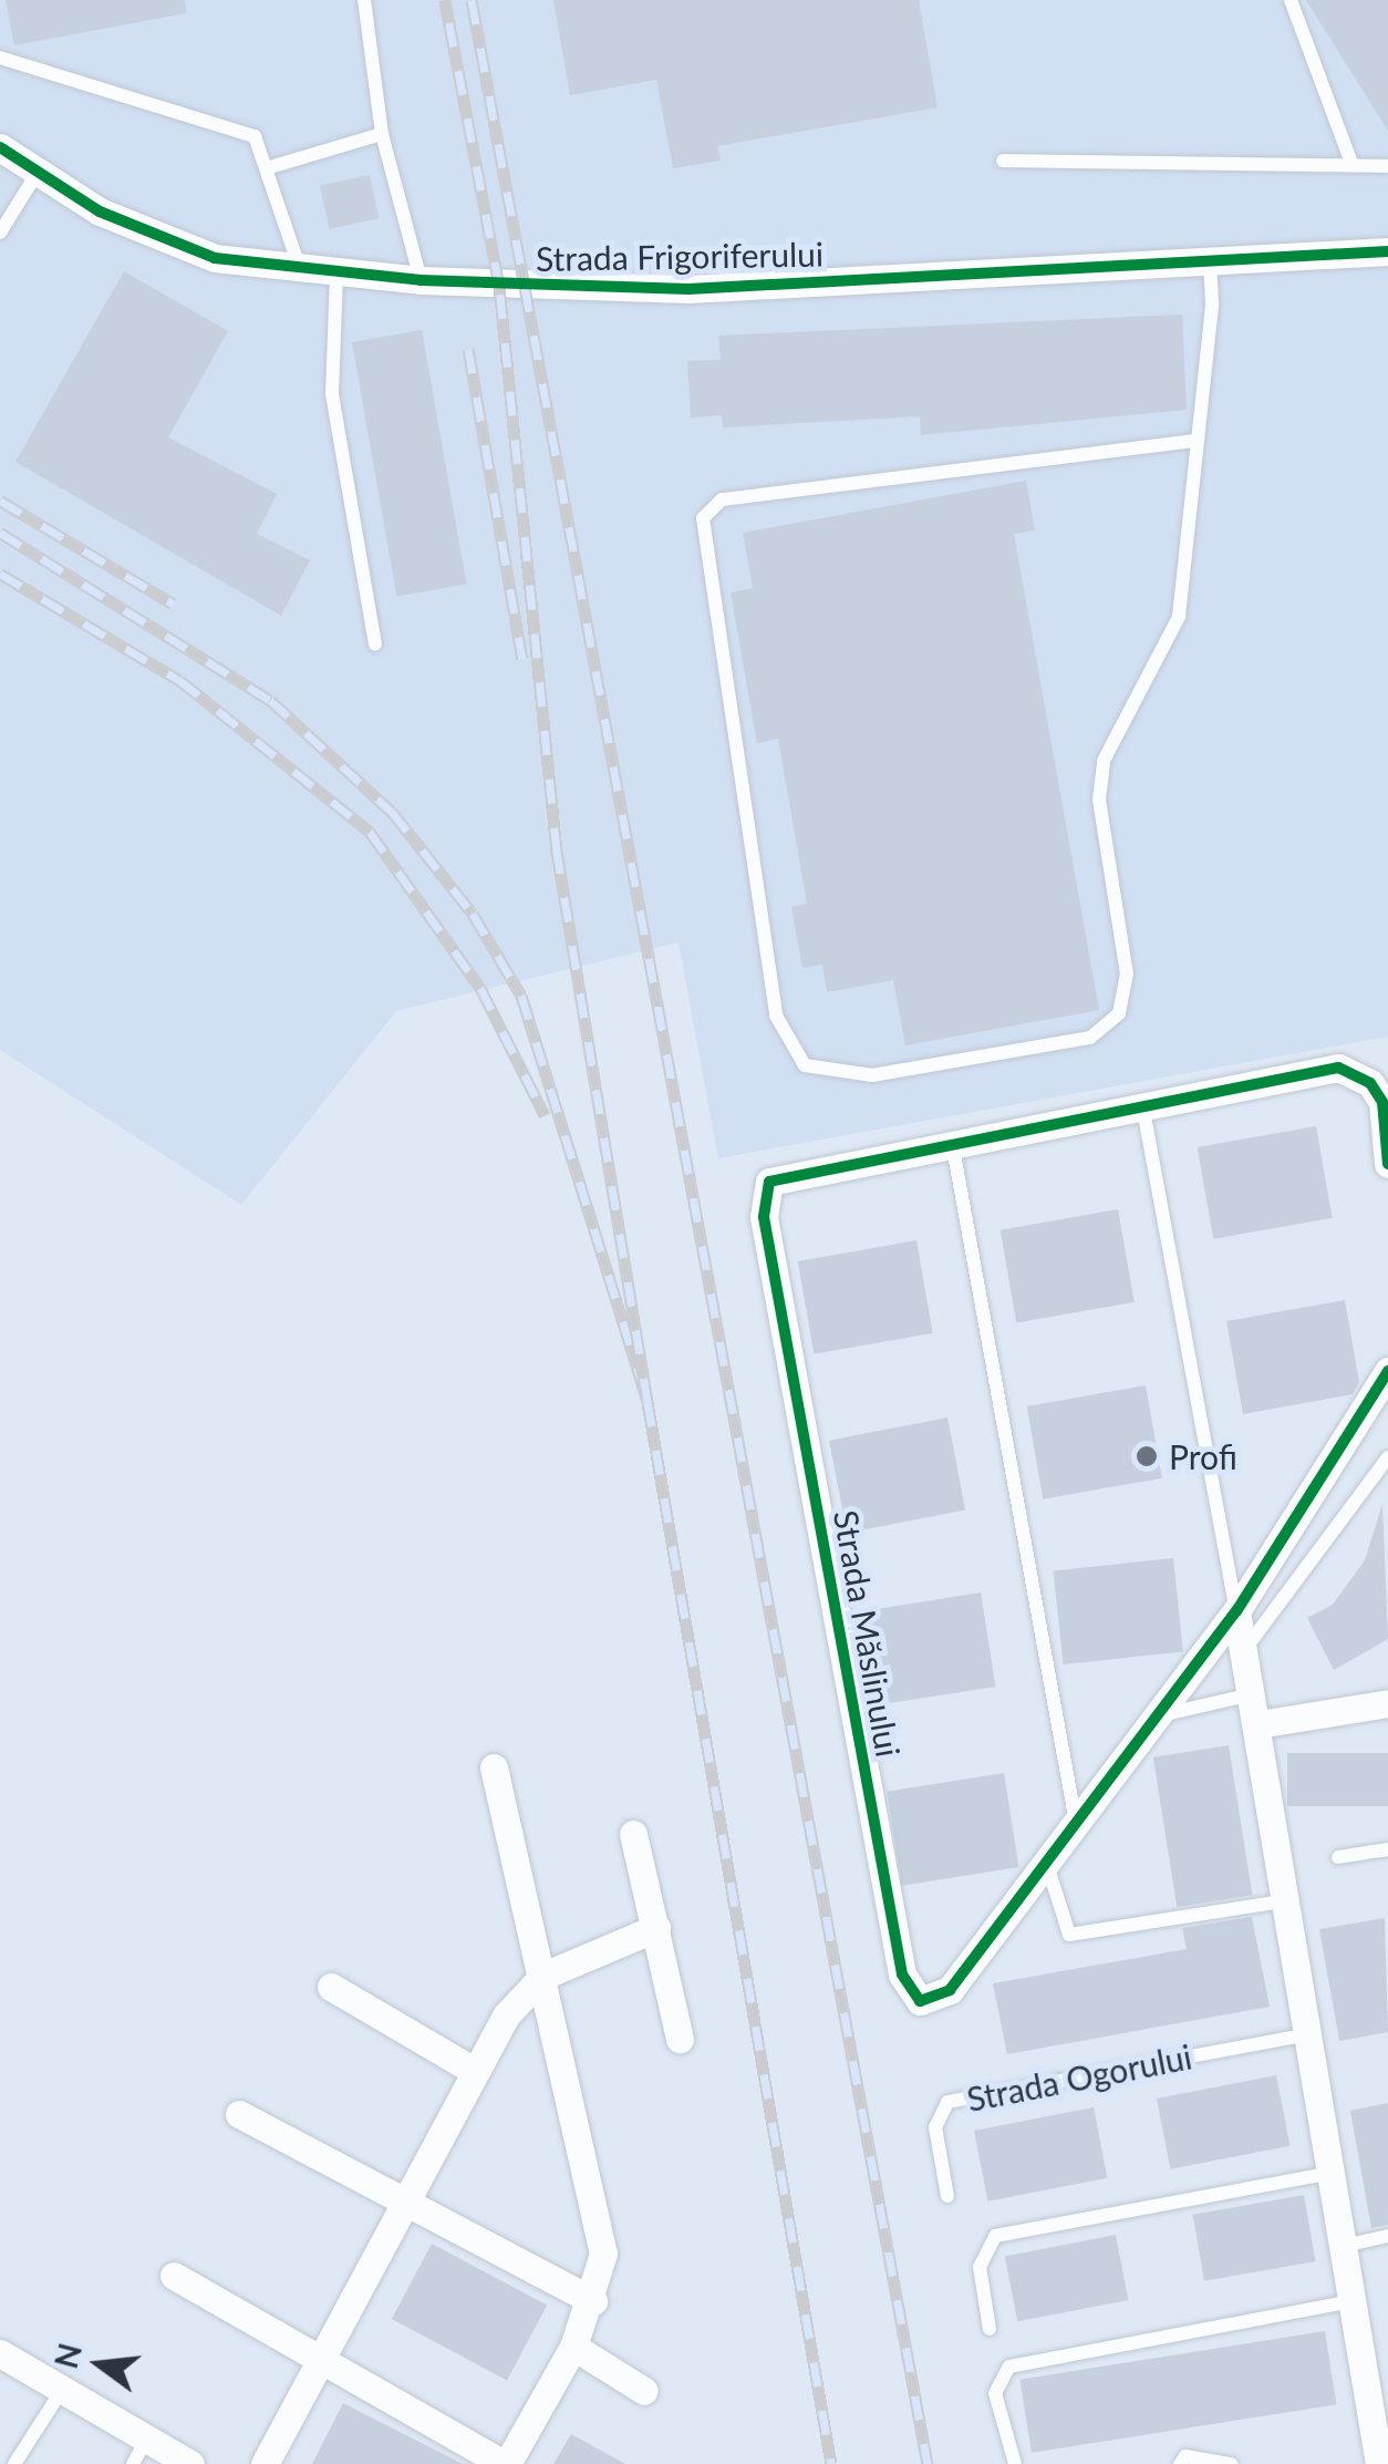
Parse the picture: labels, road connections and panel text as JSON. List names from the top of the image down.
{
  "streets": {
    "street": ["Strada Frigoriferului", "Strada Măslinului"],
    "lane": ["Strada Ogorului"]
  },
  "places": ["Profi"],
  "north": "left"
}
